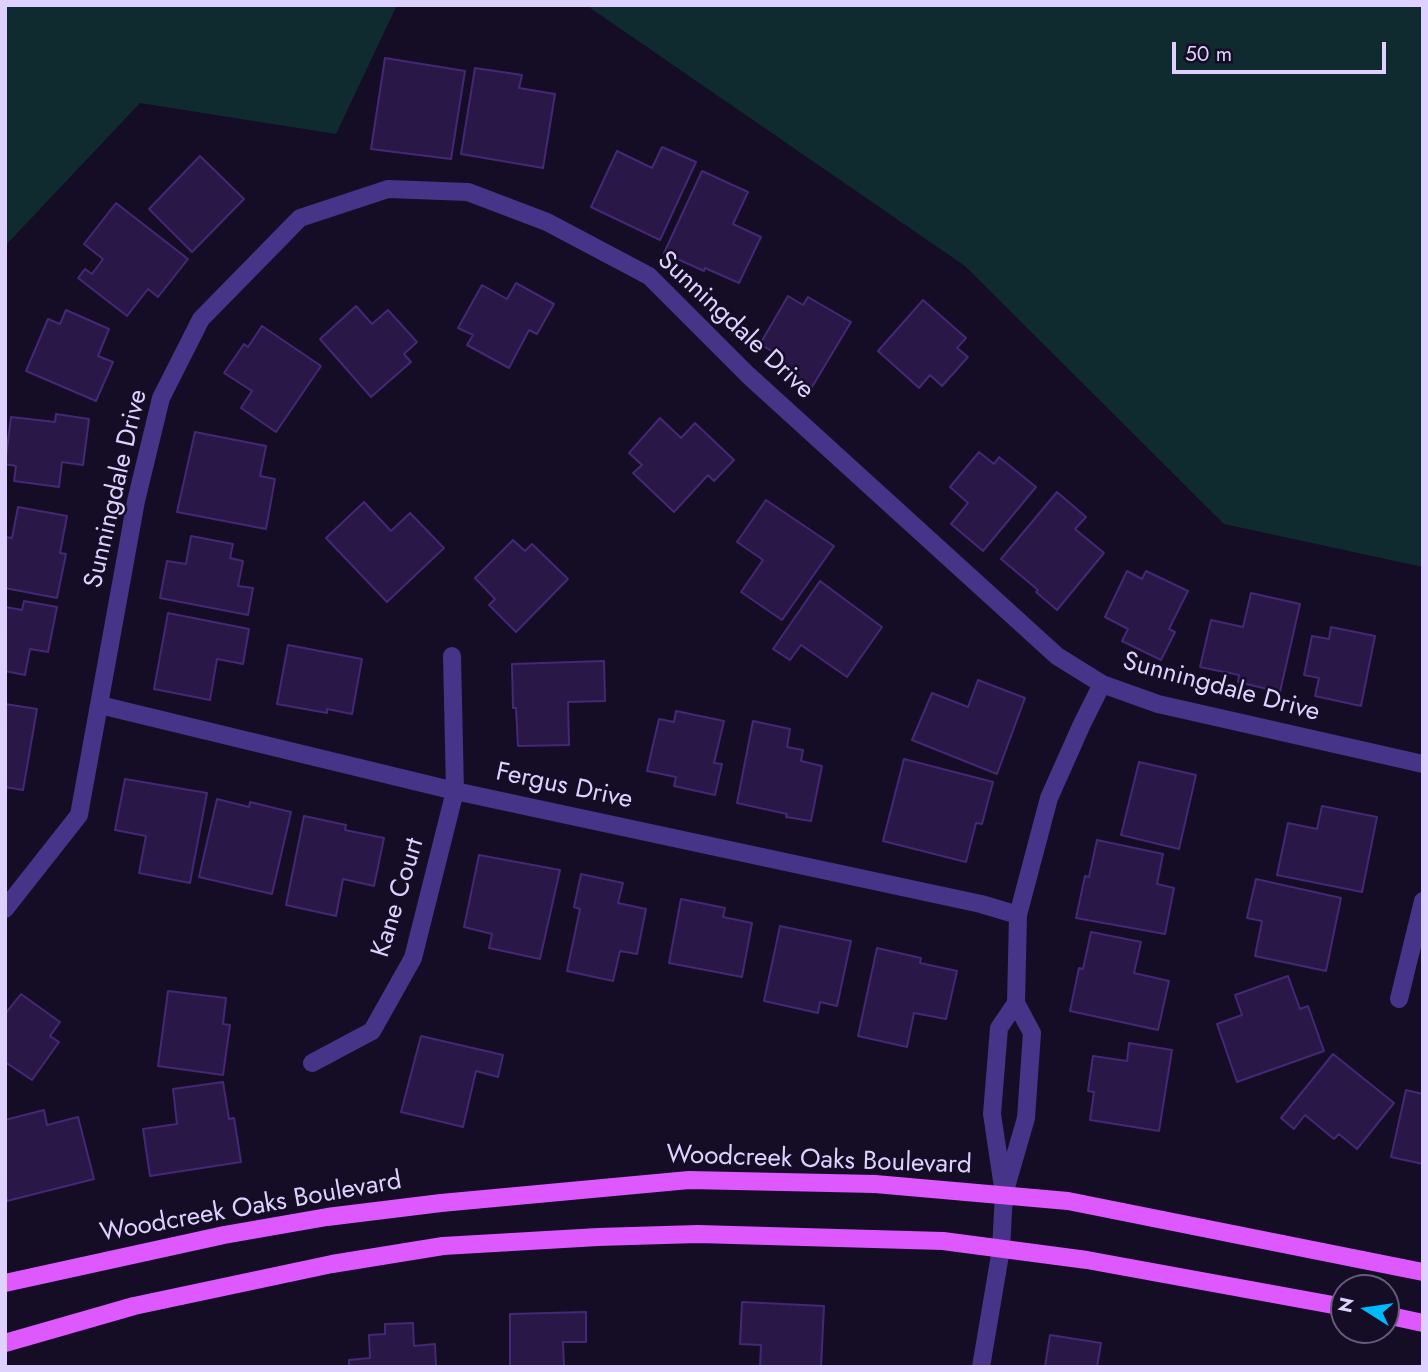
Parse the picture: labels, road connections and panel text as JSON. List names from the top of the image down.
{
  "streets": {
    "main road": ["Woodcreek Oaks Boulevard"],
    "street": ["Sunningdale Drive", "Fergus Drive", "Kane Court"]
  },
  "crossings": [
    ["Sunningdale Drive", "Fergus Drive"],
    ["Fergus Drive", "Kane Court"]
  ],
  "scale_bar": "50 m",
  "north": "left"
}
